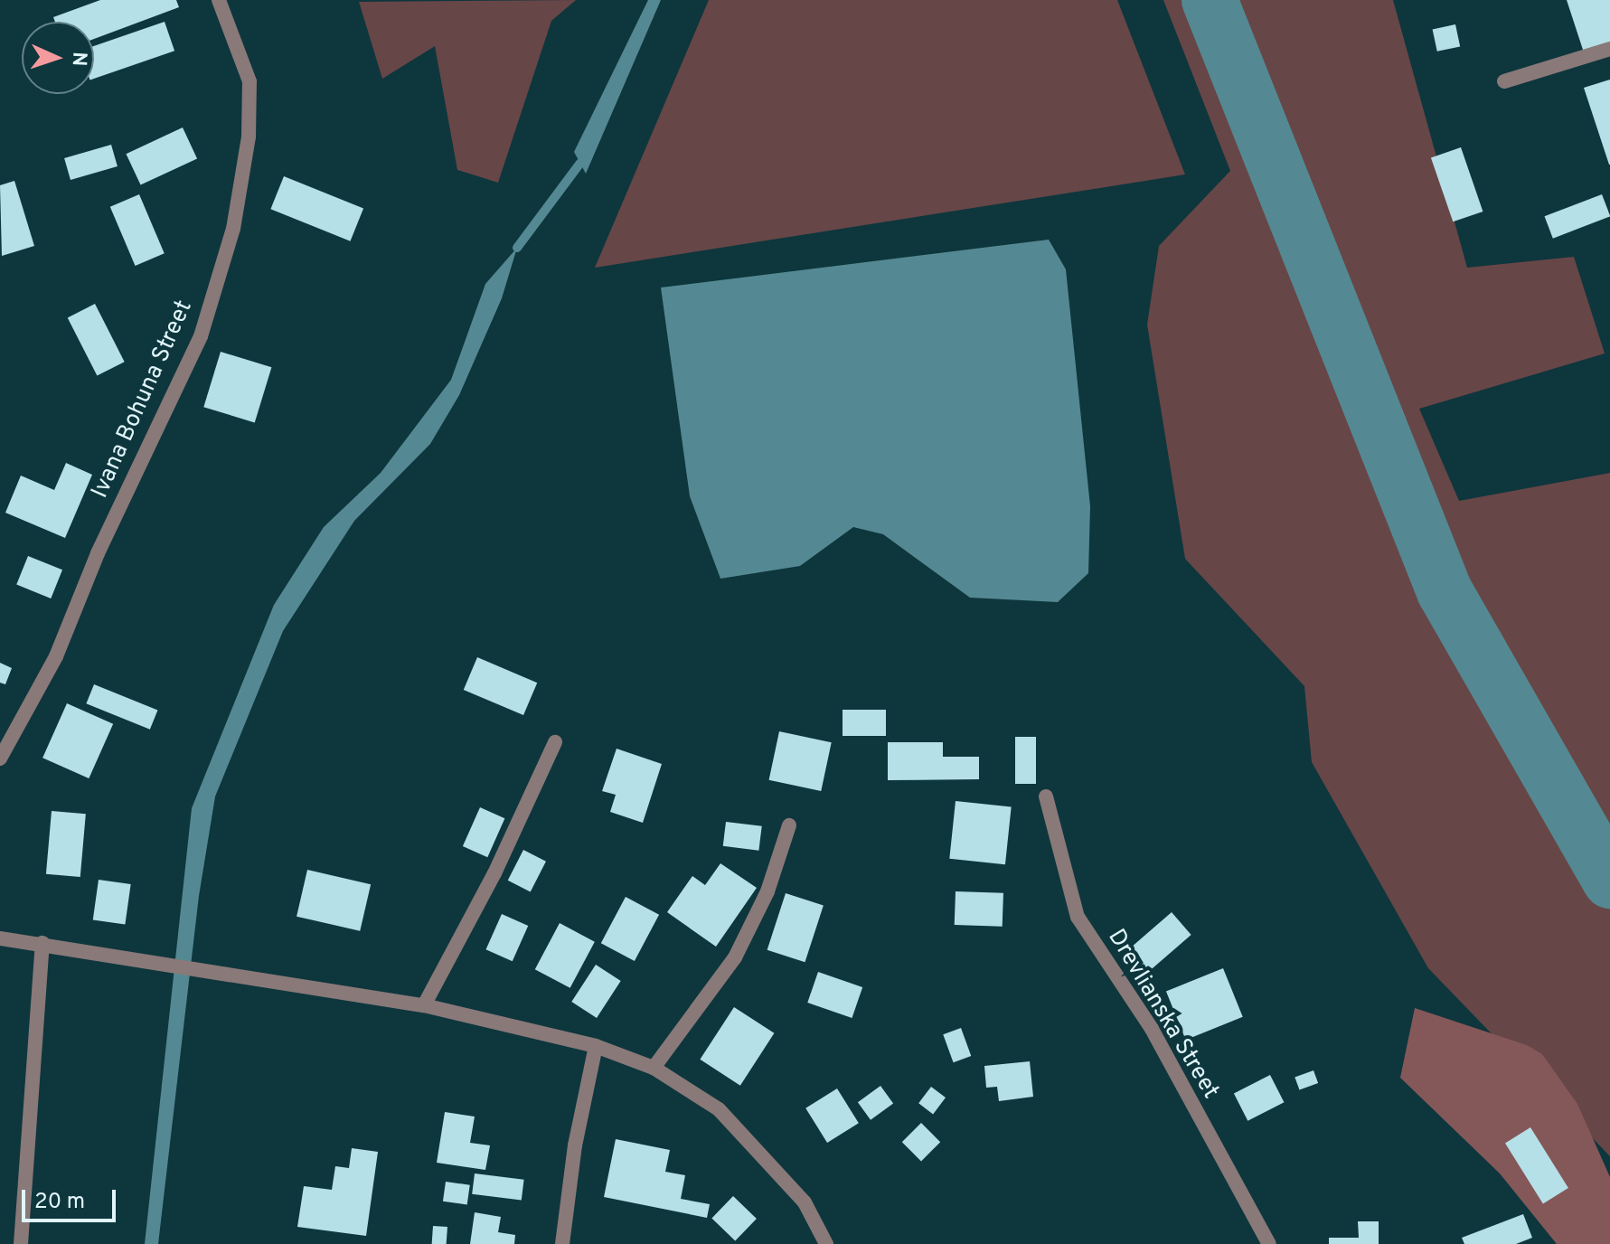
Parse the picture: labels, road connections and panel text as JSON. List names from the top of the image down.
{
  "streets": {
    "street": ["Ivana Bohuna Street", "Drevlianska Street"]
  },
  "scale_bar": "20 m",
  "north": "right"
}
